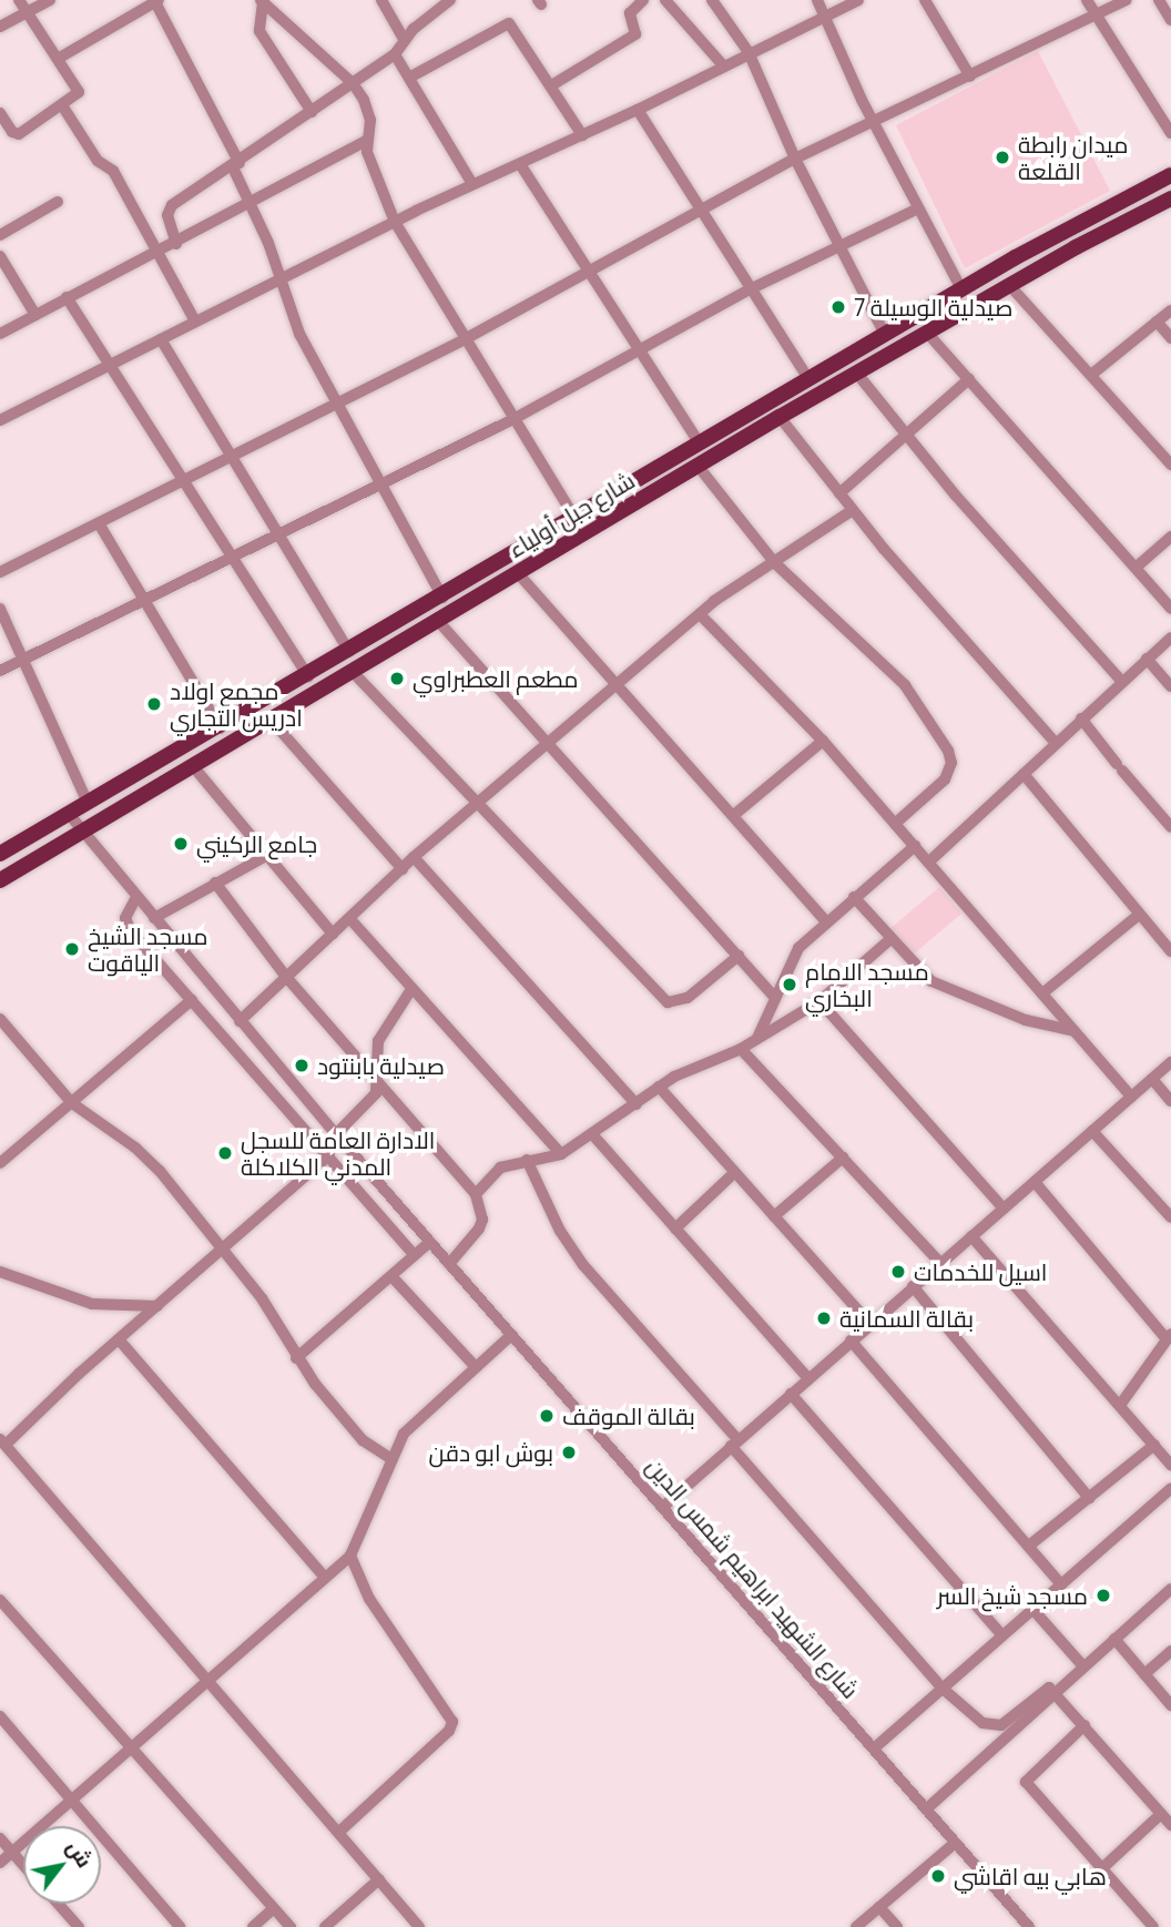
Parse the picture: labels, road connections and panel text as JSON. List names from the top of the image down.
{
  "streets": {
    "main road": ["شارع جبل أولياء"],
    "street": ["شارع الشهيد ابراهيم شمس الدين"]
  },
  "crossings": [
    ["شارع جبل أولياء", "شارع الشهيد ابراهيم شمس الدين"]
  ],
  "places": [
    "ميدان رابطة القلعة",
    "صيدلية الوسيلة 7",
    "مطعم العطبراوي",
    "مجمع اولاد ادريس التجاري",
    "جامع الركيني",
    "مسجد الشيخ الياقوت",
    "مسجد الامام البخاري",
    "صيدلية بابنتود",
    "الادارة العامة للسجل المدني الكلاكلة",
    "اسيل للخدمات",
    "بقالة السمانية",
    "بقالة الموقف",
    "بوش ابو دقن",
    "مسجد شيخ السر",
    "هابي بيه اقاشي"
  ],
  "north": "top right"
}
